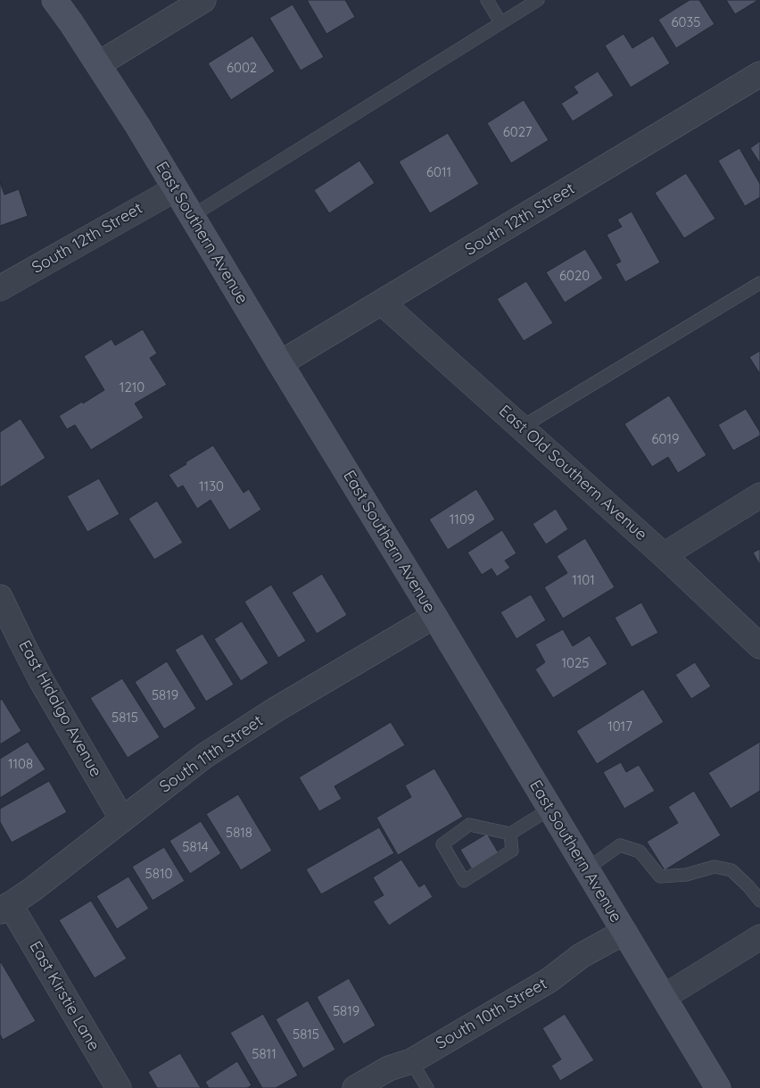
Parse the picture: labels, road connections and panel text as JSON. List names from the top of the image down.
{
  "streets": {
    "main road": ["East Southern Avenue"],
    "street": [
      "South 12th Street",
      "East Old Southern Avenue",
      "East Hidalgo Avenue",
      "South 11th Street",
      "East Kirstie Lane",
      "South 10th Street"
    ]
  },
  "crossings": [
    ["South 12th Street", "East Southern Avenue"],
    ["South 12th Street", "East Old Southern Avenue"],
    ["East Southern Avenue", "South 11th Street"],
    ["East Southern Avenue", "South 10th Street"],
    ["East Hidalgo Avenue", "South 11th Street"],
    ["South 11th Street", "East Kirstie Lane"]
  ],
  "house_numbers": [
    "6035",
    "6002",
    "6027",
    "6011",
    "6020",
    "1210",
    "6019",
    "1130",
    "1109",
    "1101",
    "1025",
    "5819",
    "5815",
    "1017",
    "1108",
    "5818",
    "5814",
    "5810",
    "5819",
    "5815",
    "5811"
  ]
}
